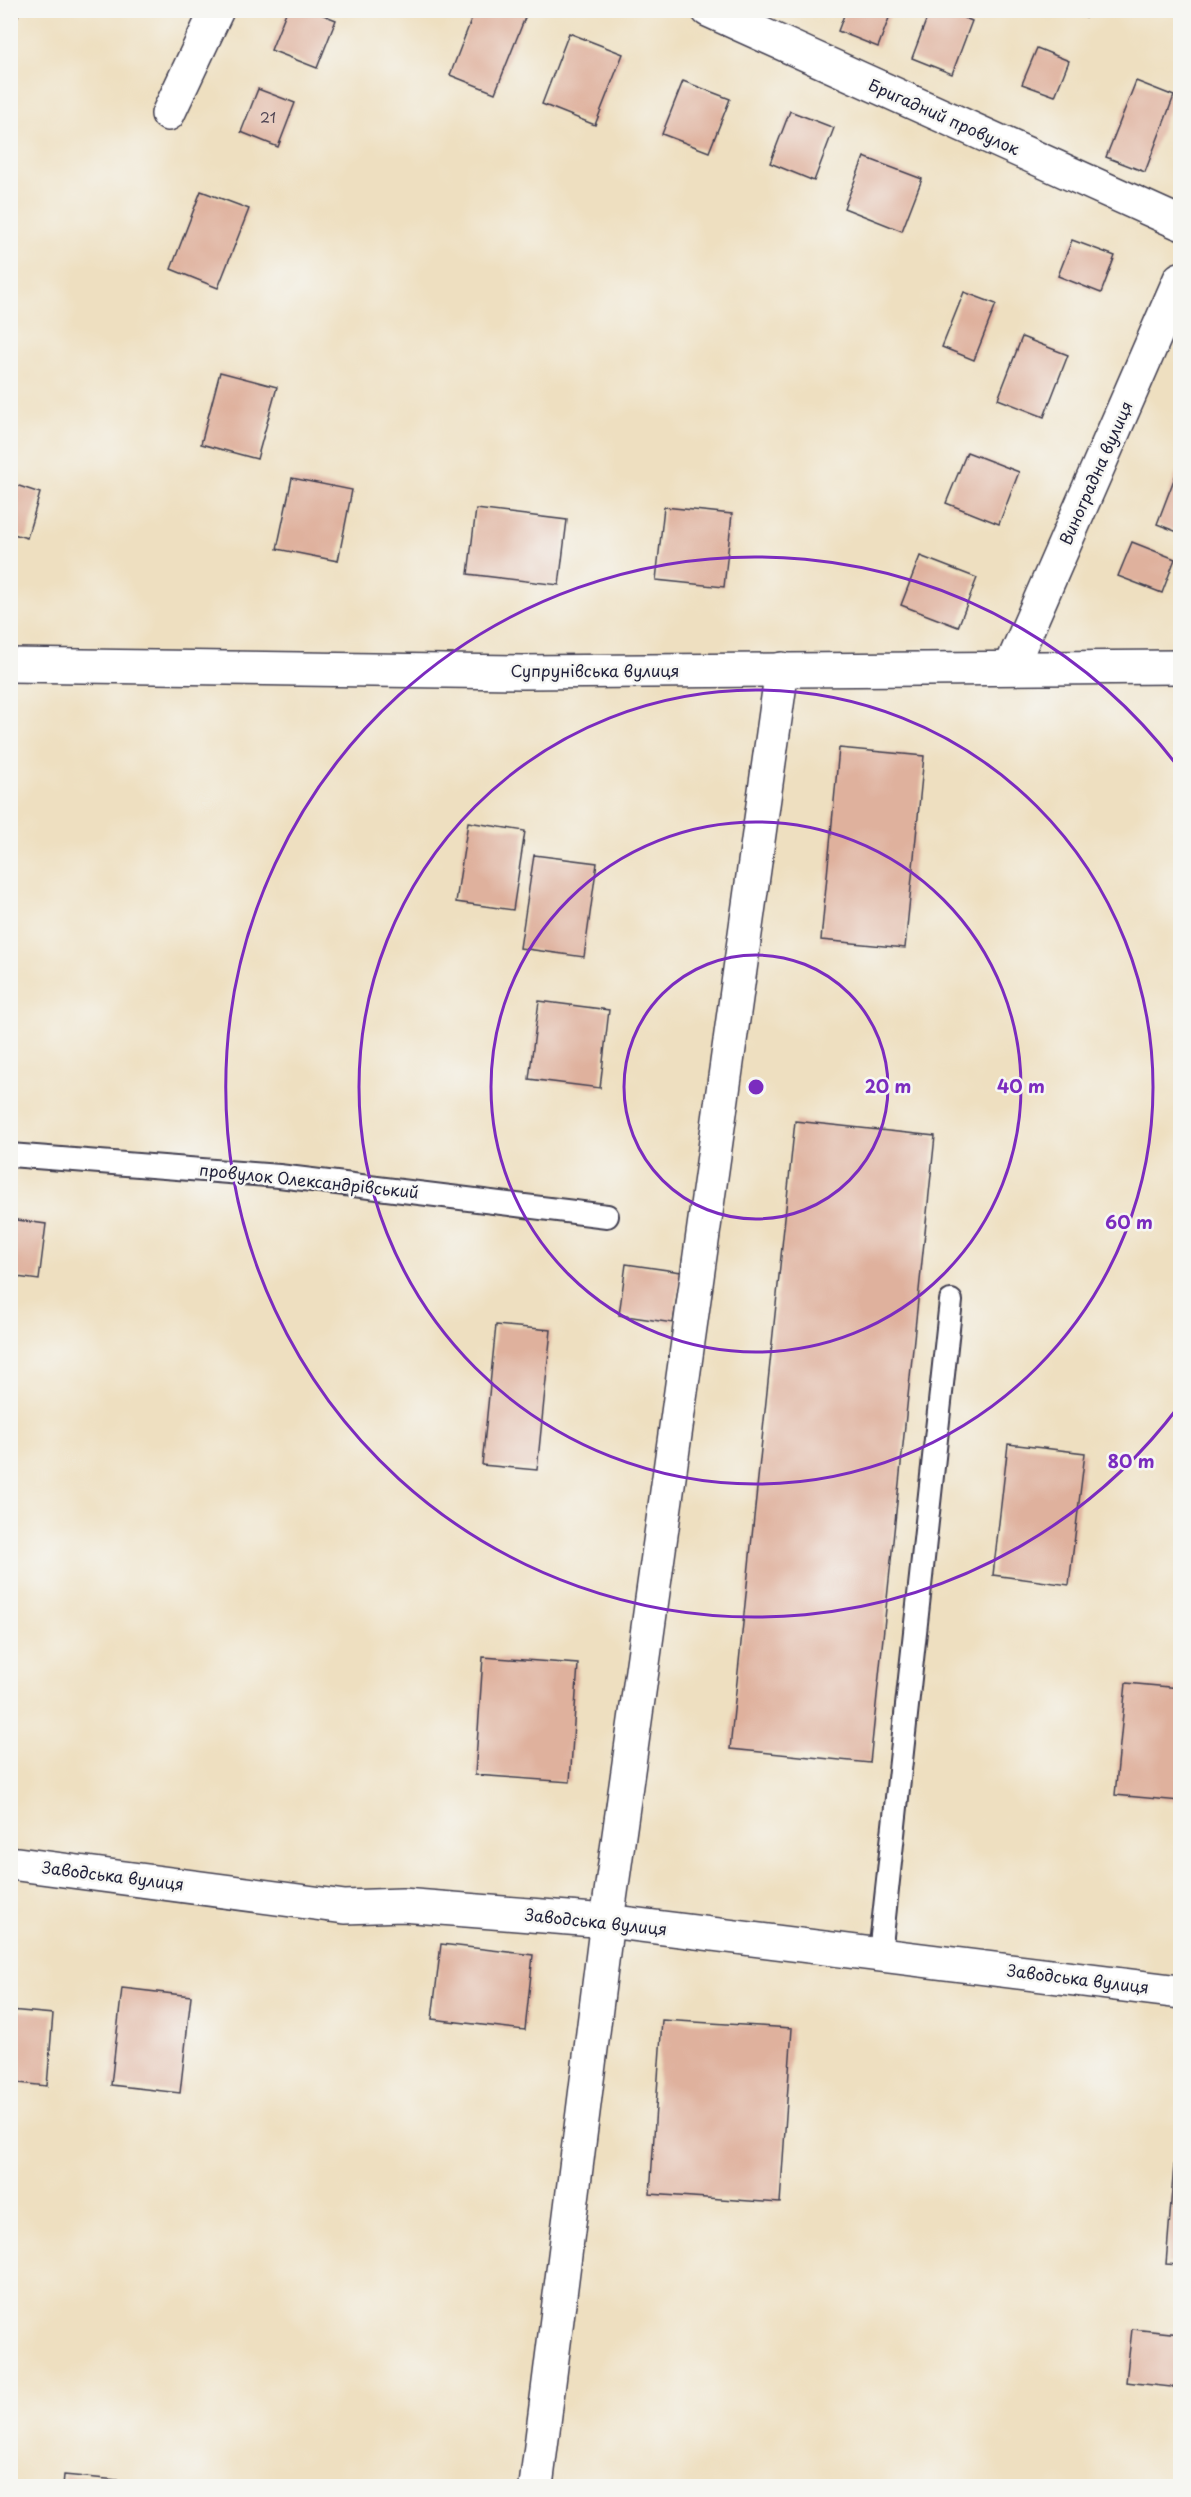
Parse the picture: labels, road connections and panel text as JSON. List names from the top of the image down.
{
  "streets": {
    "street": [
      "Бригадний провулок",
      "Виноградна вулиця",
      "Супрунівська вулиця",
      "Заводська вулиця"
    ],
    "lane": ["провулок Олександрівський"]
  },
  "crossings": [
    ["Виноградна вулиця", "Супрунівська вулиця"]
  ],
  "house_numbers": ["21"],
  "rings": [
    "20 m",
    "40 m",
    "60 m",
    "80 m"
  ]
}
